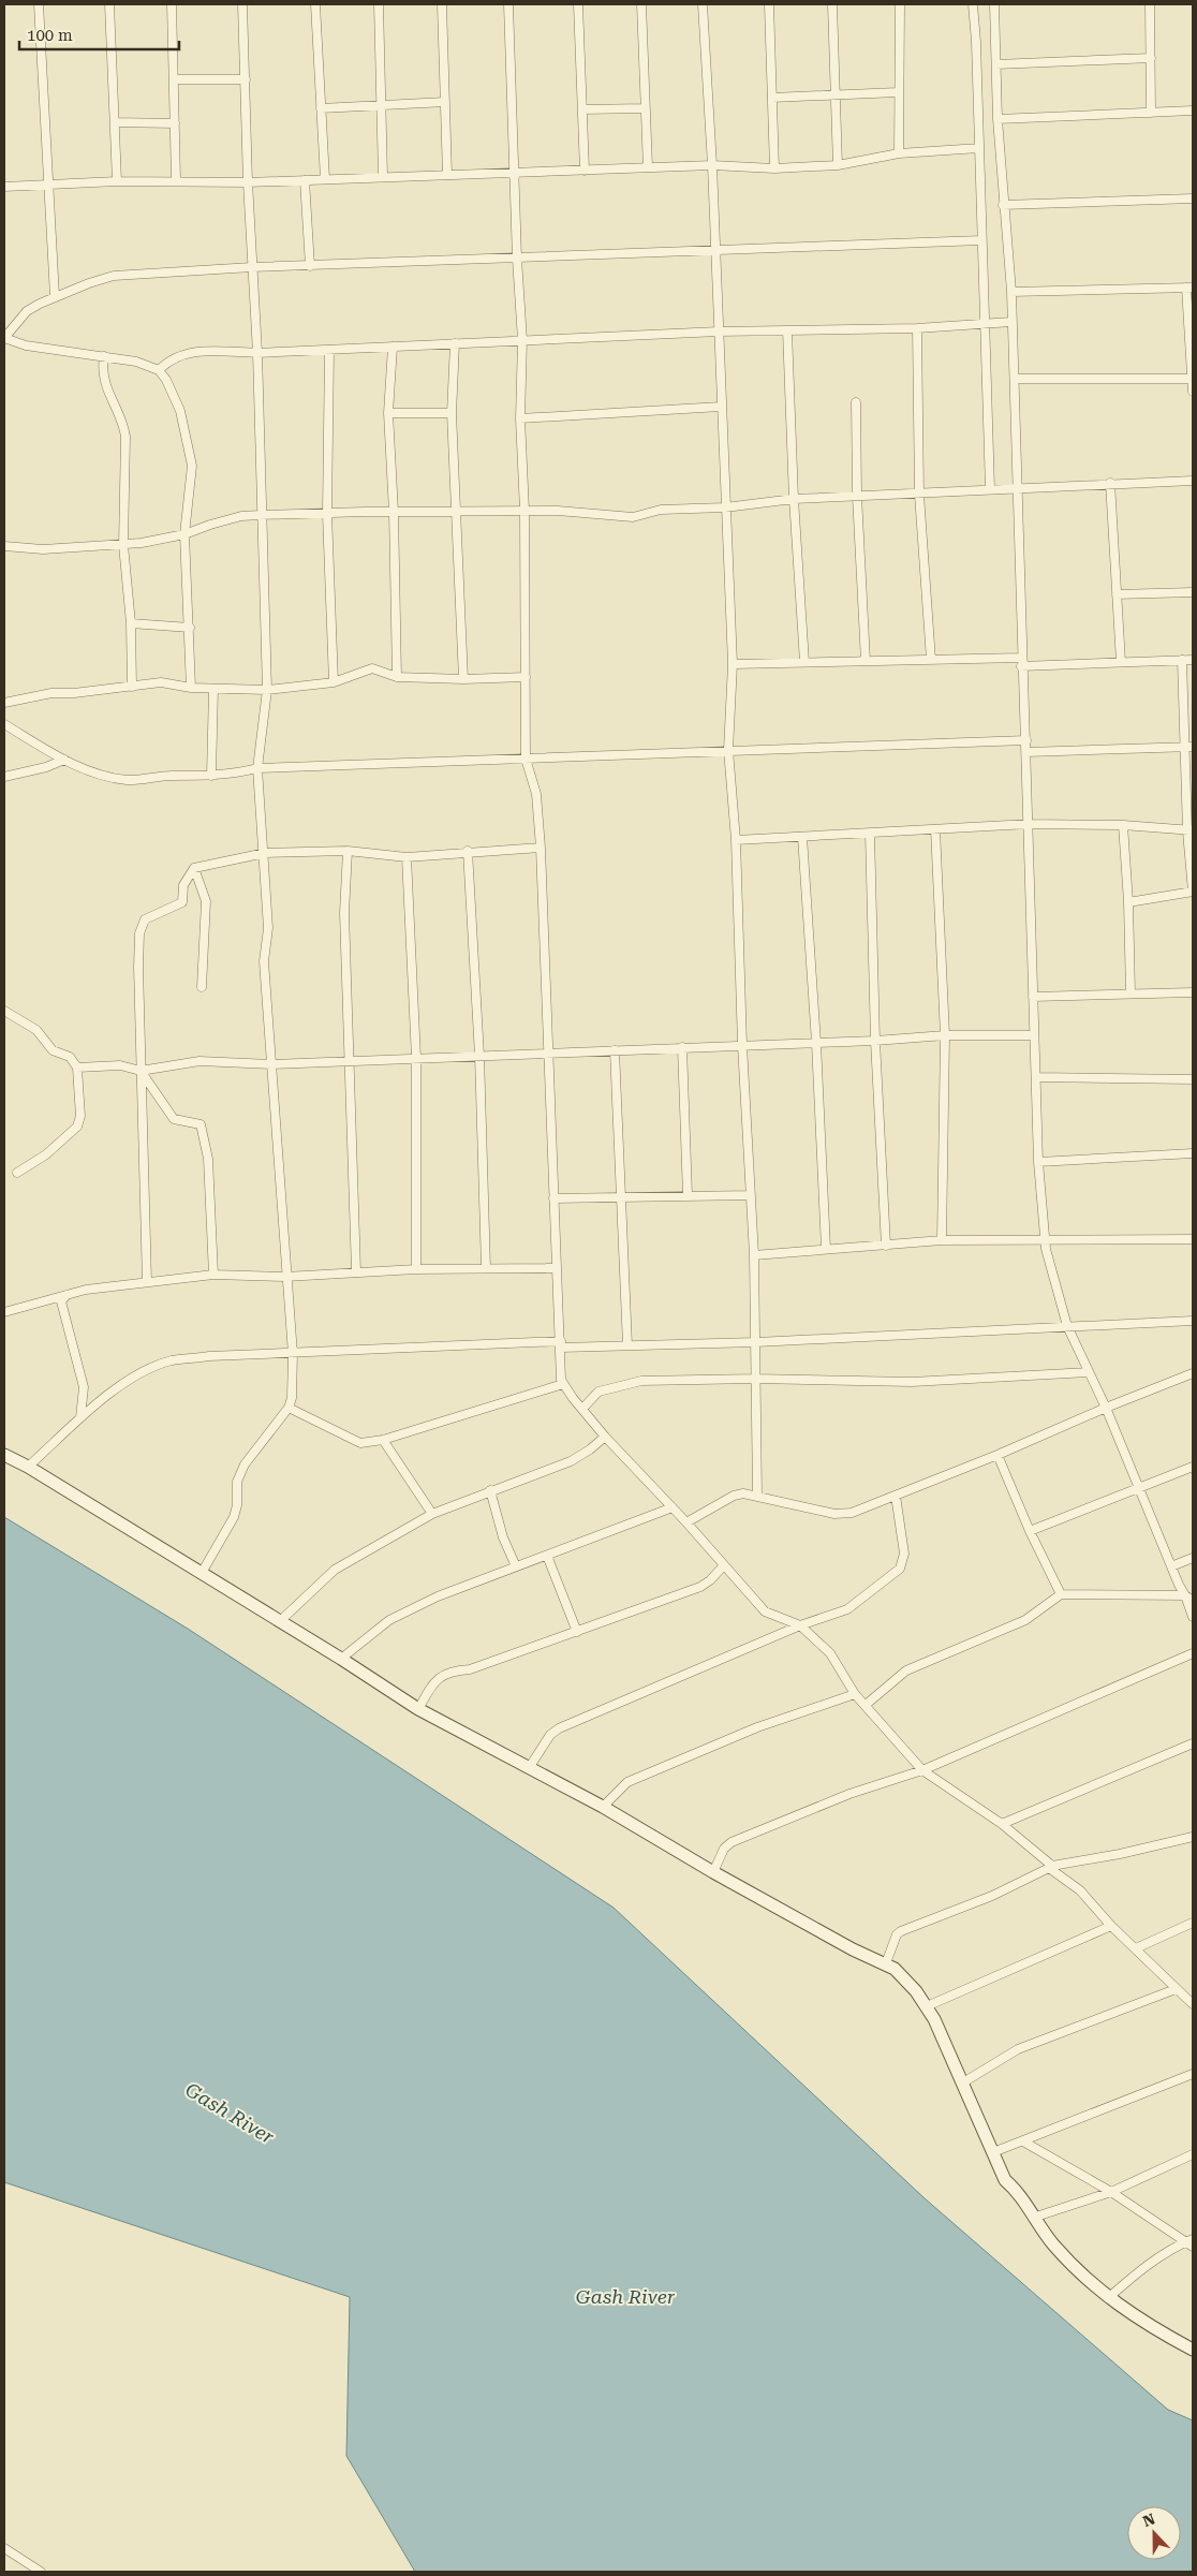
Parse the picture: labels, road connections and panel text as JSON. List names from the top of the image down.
{
  "water": ["Gash River"],
  "scale_bar": "100 m",
  "north": "top"
}
